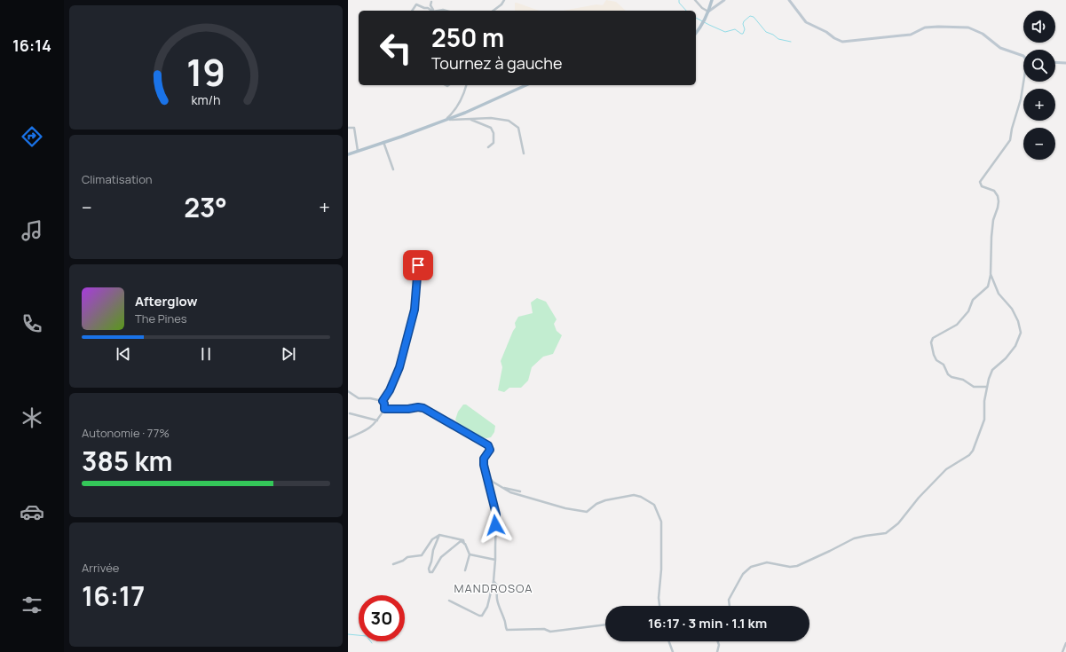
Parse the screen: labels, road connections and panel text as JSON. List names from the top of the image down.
{
  "districts": ["MANDROSOA"],
  "page": {
    "tabs": "16:14",
    "map_buttons": ["+", "−"],
    "turn": ["250 m", "Tournez à gauche"],
    "tile": [
      "Climatisation",
      ["Autonomie · 77%", "385 km"],
      ["Arrivée", "16:17"]
    ],
    "heat": ["−", "23°", "+"],
    "song": ["Afterglow", "The Pines"],
    "limit": "30",
    "trip": "16:17 · 3 min · 1.1 km",
    "gauge": ["19", "km/h"]
  }
}
